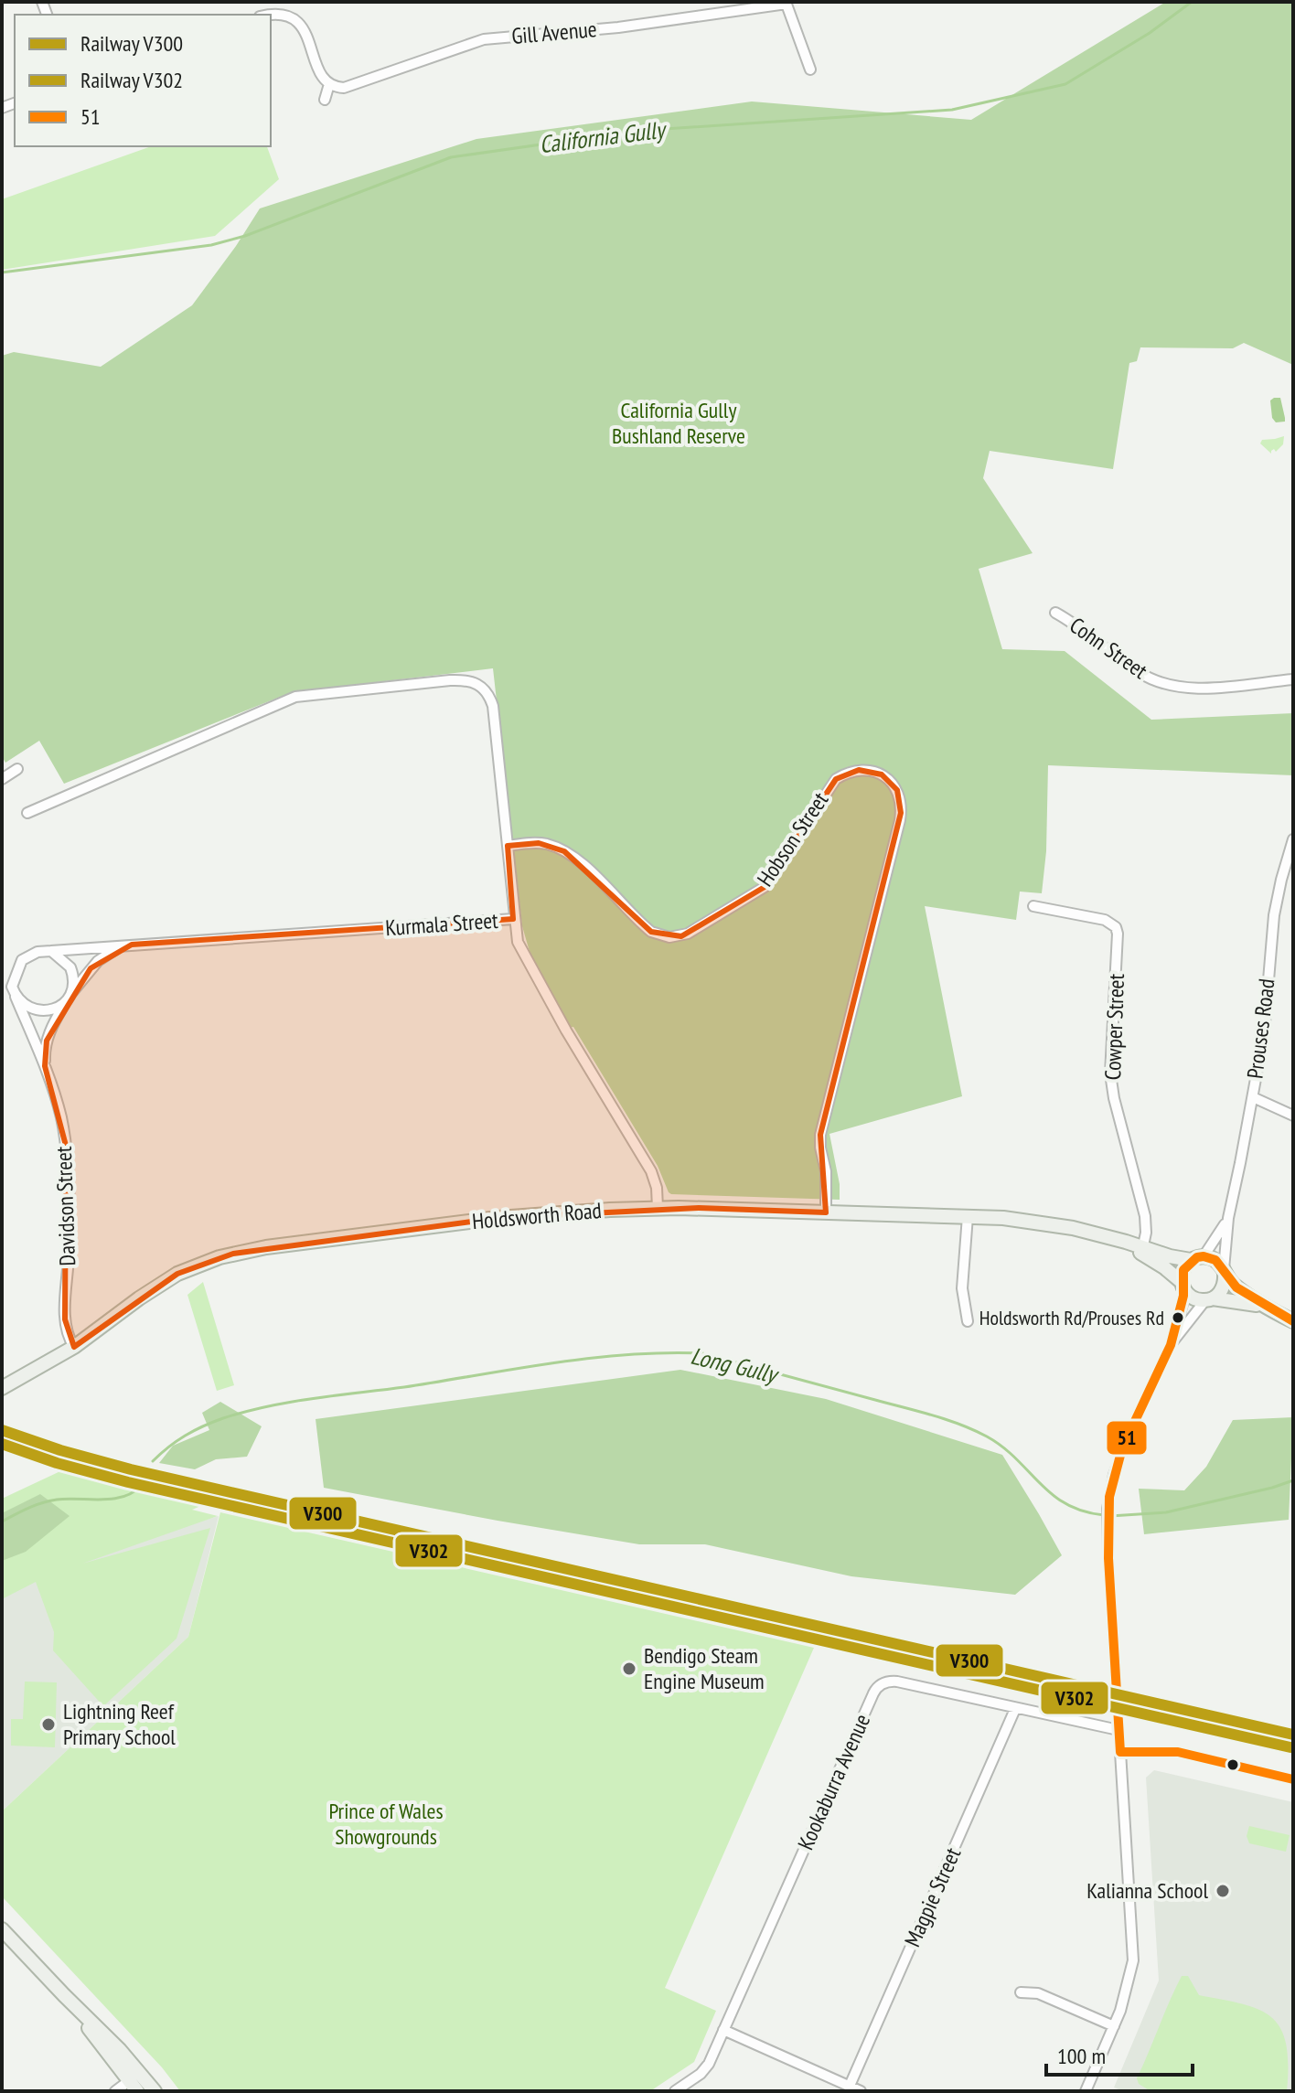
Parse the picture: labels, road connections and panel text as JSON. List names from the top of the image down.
{
  "streets": {
    "main road": ["Holdsworth Road"],
    "street": [
      "Gill Avenue",
      "Cohn Street",
      "Hobson Street",
      "Kurmala Street",
      "Cowper Street",
      "Prouses Road",
      "Davidson Street",
      "Kookaburra Avenue",
      "Magpie Street"
    ]
  },
  "crossings": [
    ["Hobson Street", "Holdsworth Road"],
    ["Kurmala Street", "Davidson Street"],
    ["Kurmala Street", "Holdsworth Road"],
    ["Cowper Street", "Holdsworth Road"],
    ["Prouses Road", "Holdsworth Road"],
    ["Davidson Street", "Holdsworth Road"],
    ["Kookaburra Avenue", "Magpie Street"]
  ],
  "water": ["California Gully", "Long Gully"],
  "parks": ["California Gully Bushland Reserve", "Prince of Wales Showgrounds"],
  "places": [
    "Holdsworth Rd/Prouses Rd",
    "Bendigo Steam Engine Museum",
    "Lightning Reef Primary School",
    "Kalianna School"
  ],
  "lines": ["transit line 51", "rail line V300", "rail line V302"],
  "legend": ["Railway V300", "Railway V302", "51"],
  "scale_bar": "100 m"
}
